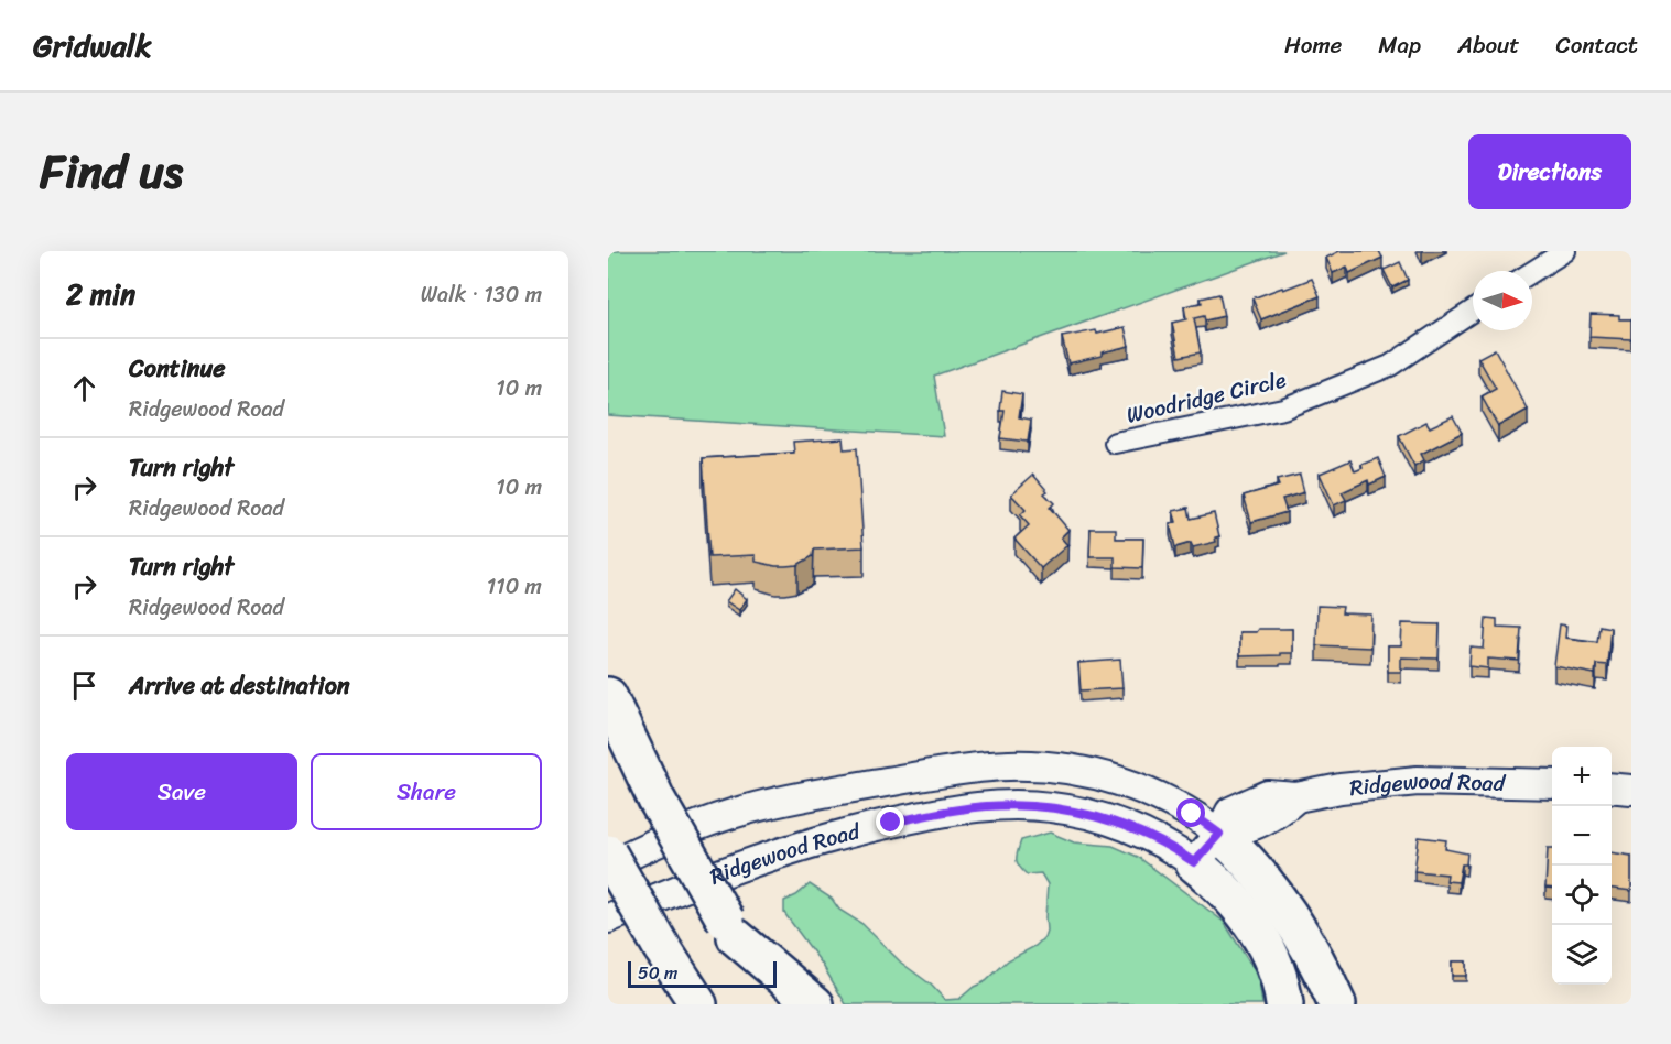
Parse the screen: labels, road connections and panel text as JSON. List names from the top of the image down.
{
  "streets": {
    "main road": ["Ridgewood Road"],
    "street": ["Woodridge Circle"]
  },
  "scale_bar": "50 m",
  "north": "right",
  "page": {
    "header": "Gridwalk",
    "nav": [
      "Home",
      "Map",
      "About",
      "Contact"
    ],
    "title": "Find us",
    "buttons": [
      "Directions",
      ["Save", "Share"]
    ],
    "heading": ["2 min", "Walk · 130 m"],
    "list": [
      ["Continue", "Ridgewood Road", "10 m"],
      ["Turn right", "Ridgewood Road", "10 m"],
      ["Turn right", "Ridgewood Road", "110 m"],
      "Arrive at destination"
    ],
    "map_buttons": ["+", "−"],
    "scale": "50 m"
  }
}
